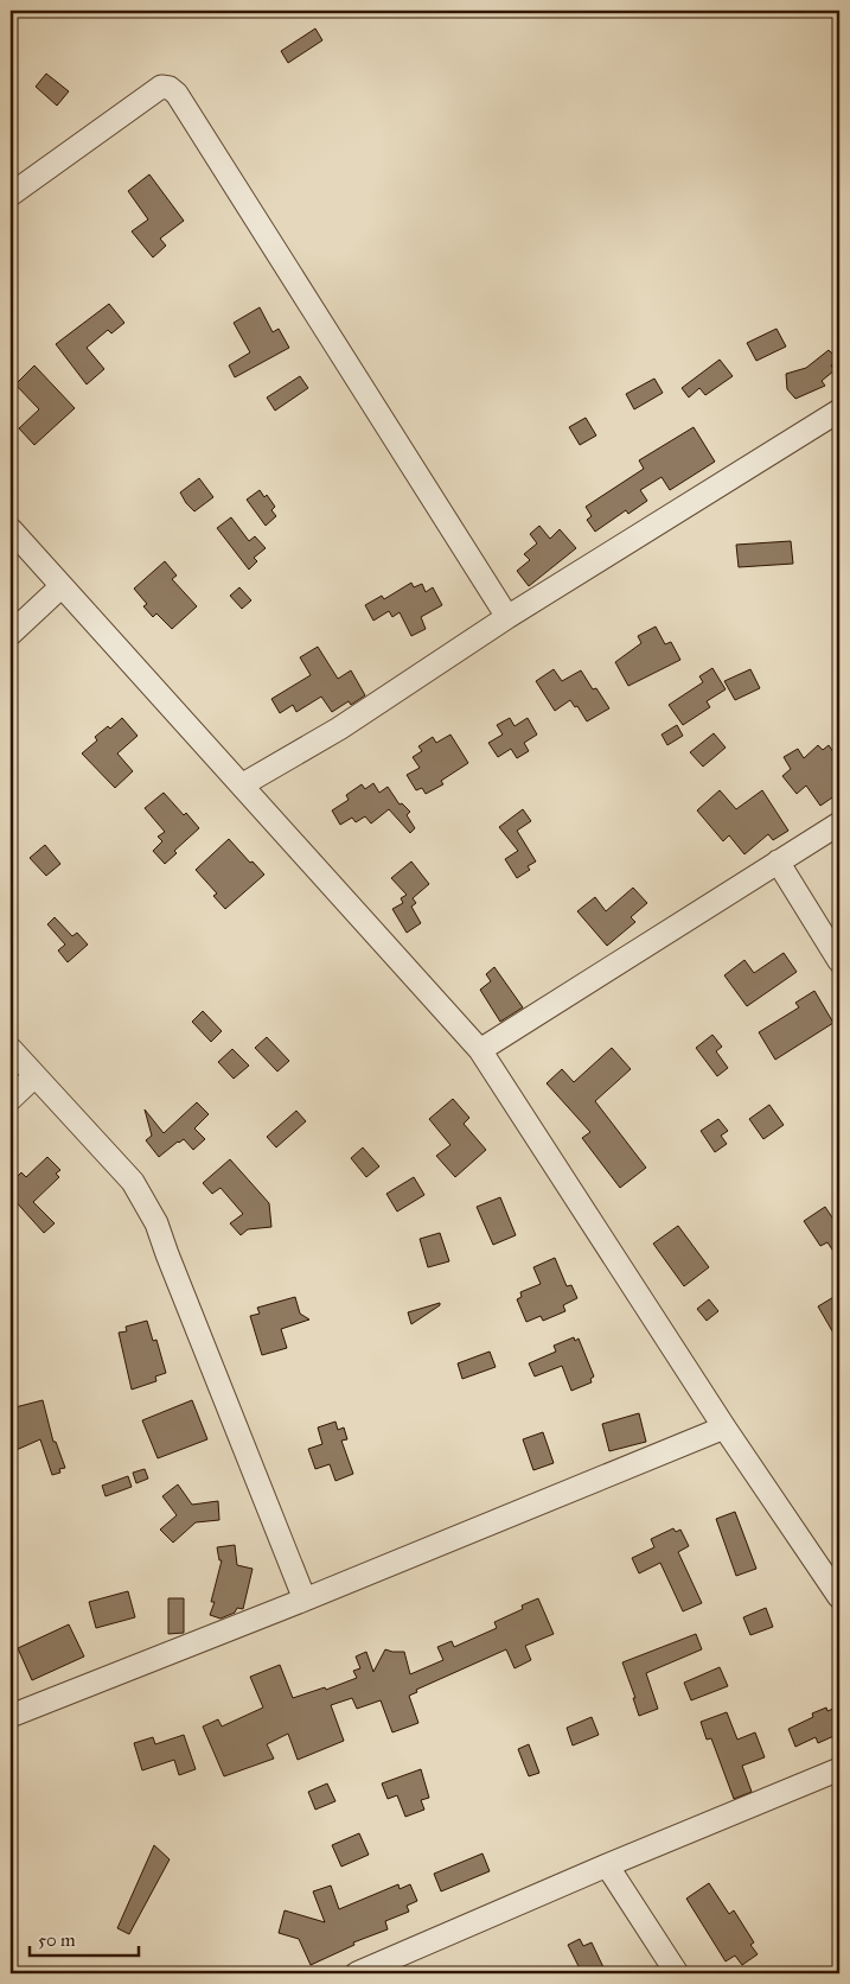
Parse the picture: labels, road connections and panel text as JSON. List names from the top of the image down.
{
  "scale_bar": "50 m"
}
